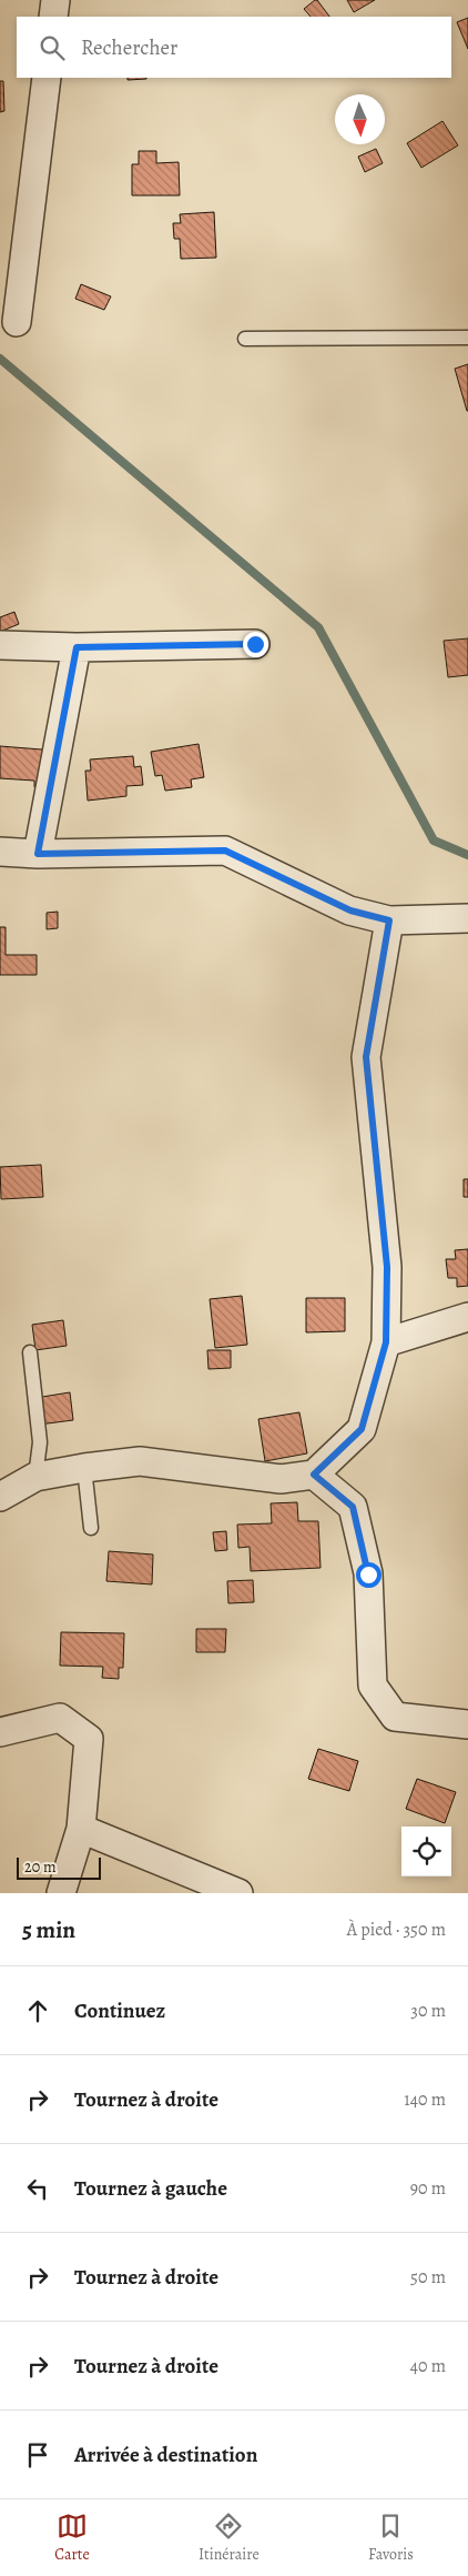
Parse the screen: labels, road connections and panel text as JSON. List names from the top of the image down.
{
  "scale_bar": "20 m",
  "north": "bottom",
  "page": {
    "search": "Rechercher",
    "scale": "20 m",
    "heading": ["5 min", "À pied · 350 m"],
    "list": [
      ["Continuez", "30 m"],
      ["Tournez à droite", "140 m"],
      ["Tournez à gauche", "90 m"],
      ["Tournez à droite", "50 m"],
      ["Tournez à droite", "40 m"],
      "Arrivée à destination"
    ],
    "nav": ["Carte", "Itinéraire", "Favoris"]
  }
}
